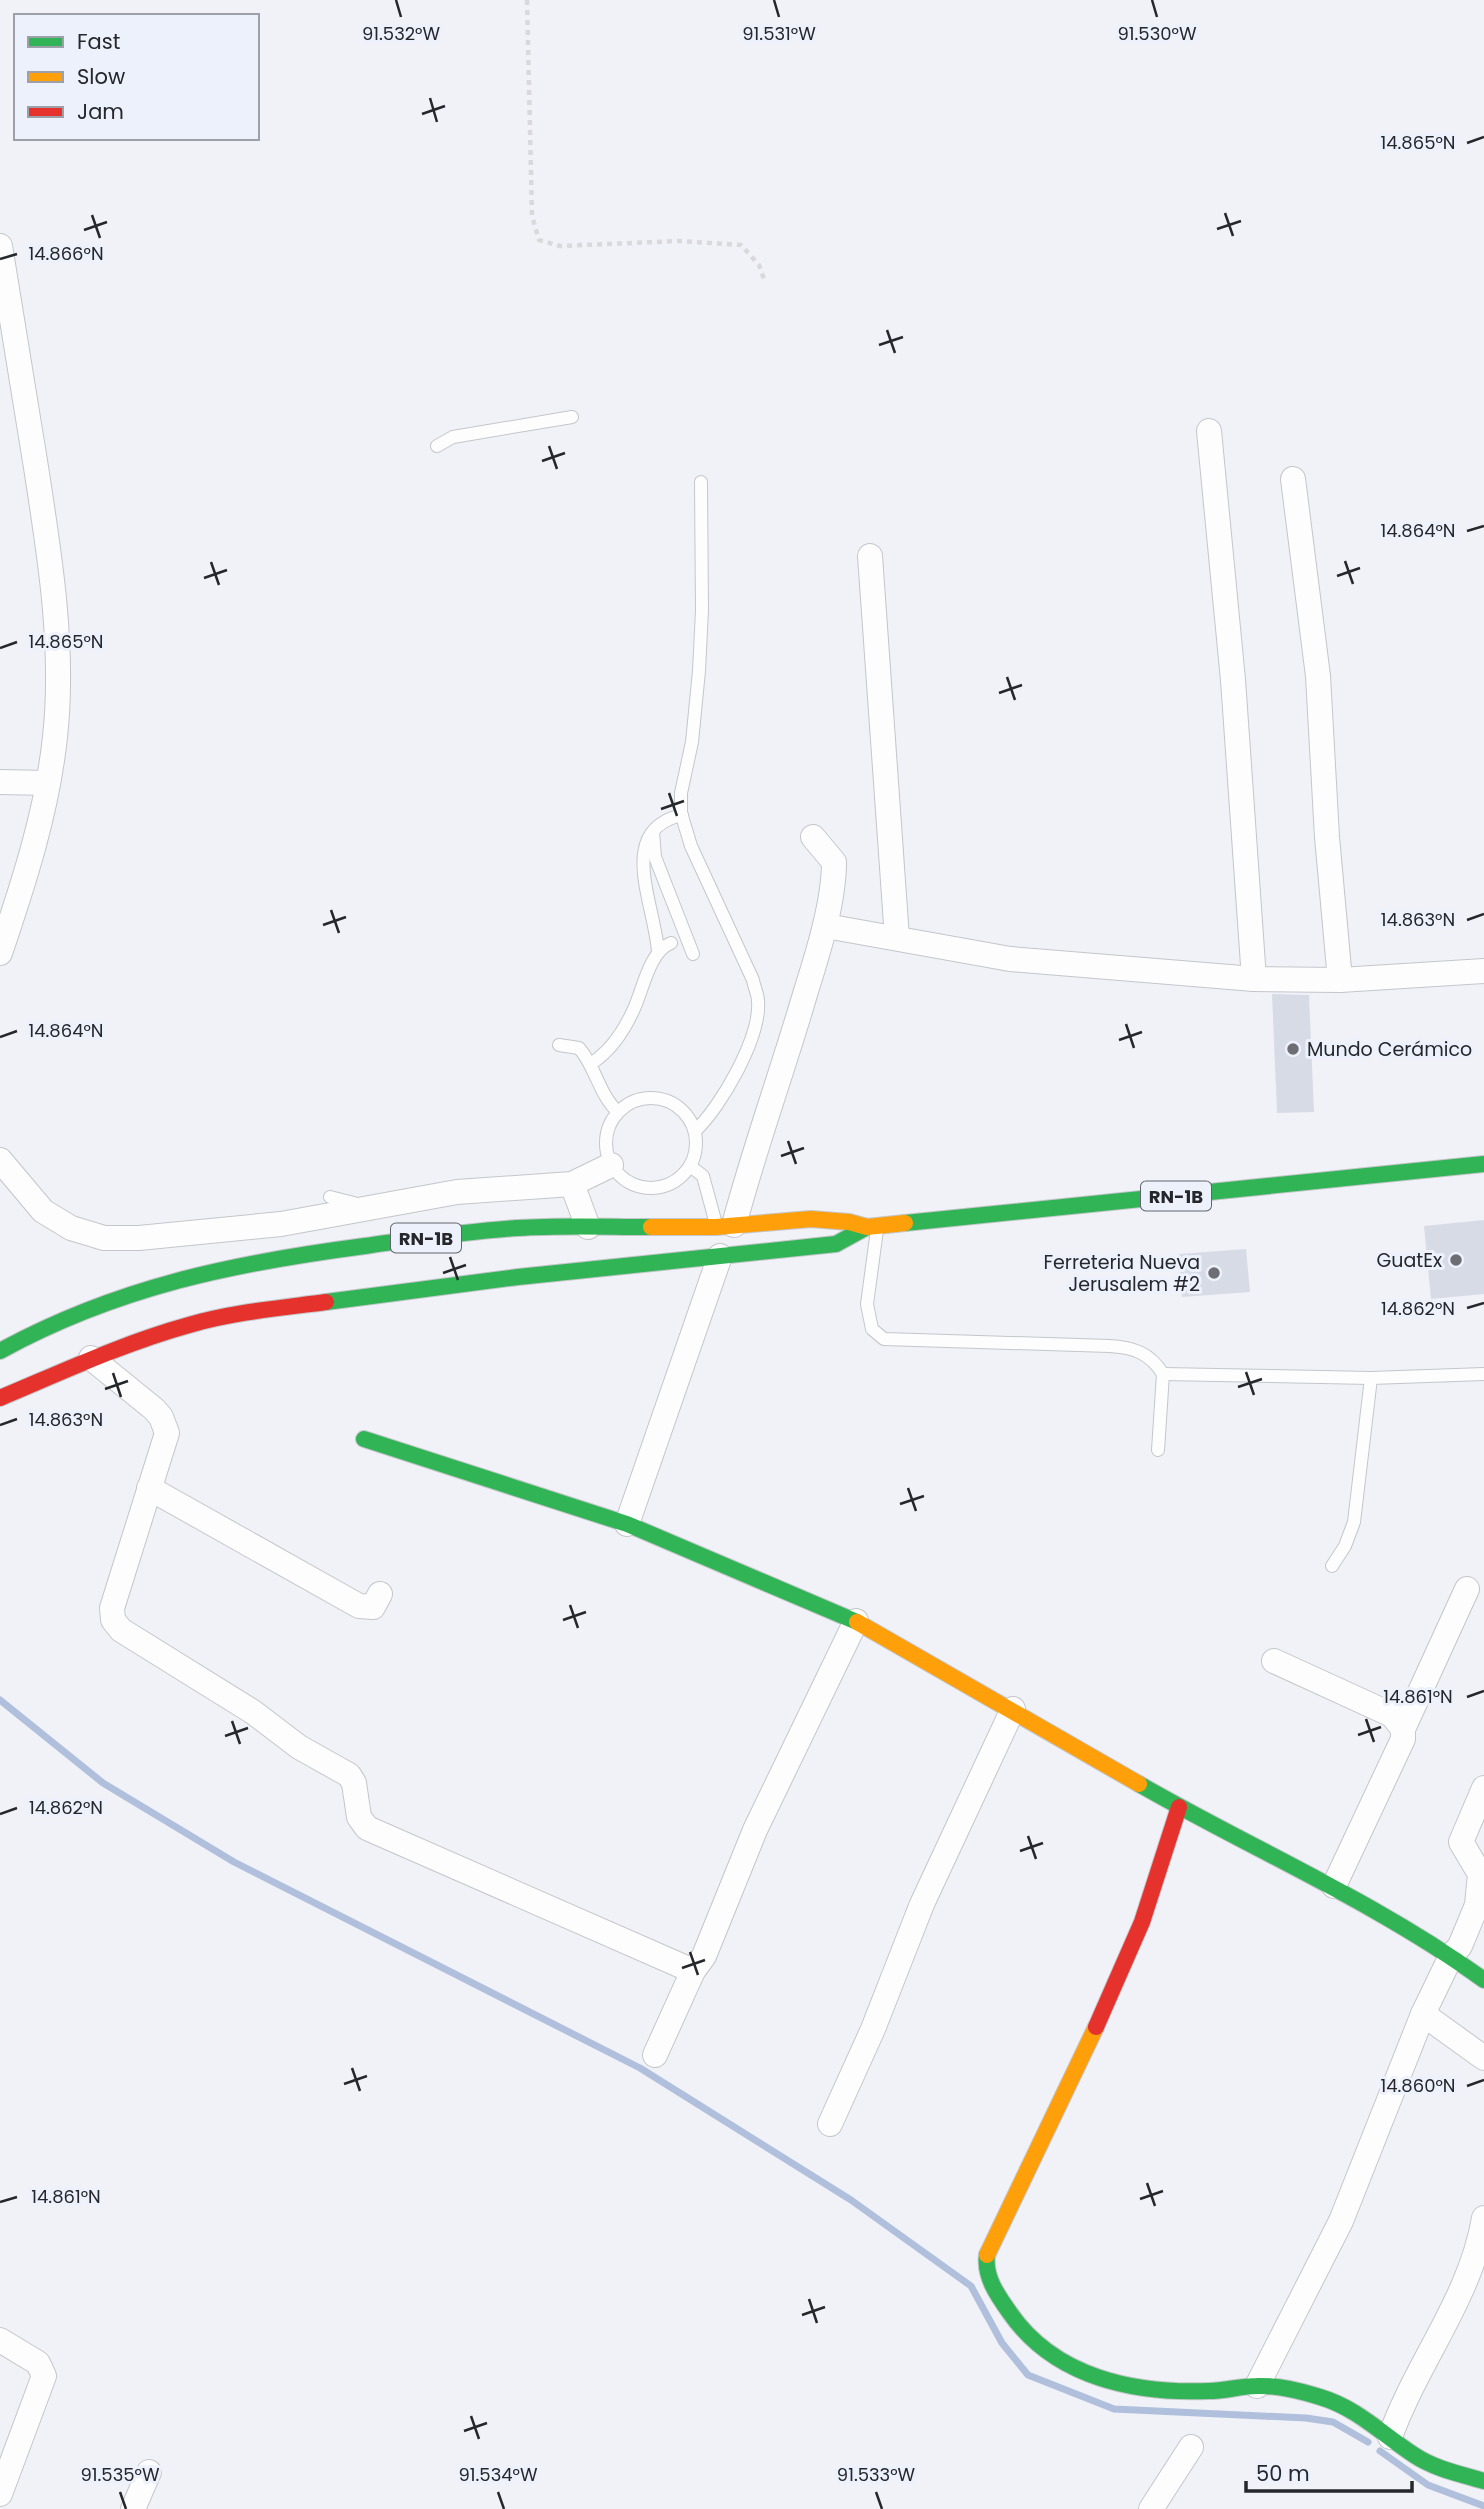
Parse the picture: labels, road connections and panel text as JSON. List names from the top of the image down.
{
  "streets": {
    "main road": ["RN-1B"]
  },
  "places": ["Mundo Cerámico", "GuatEx", "Ferreteria Nueva Jerusalem #2"],
  "legend": ["Fast", "Slow", "Jam"],
  "scale_bar": "50 m",
  "coordinates": [
    "91.530°W",
    "91.532°W",
    "91.531°W",
    "14.865°N",
    "14.866°N",
    "14.864°N",
    "14.863°N",
    "14.862°N",
    "14.861°N",
    "14.860°N",
    "91.535°W",
    "91.534°W",
    "91.533°W"
  ]
}
